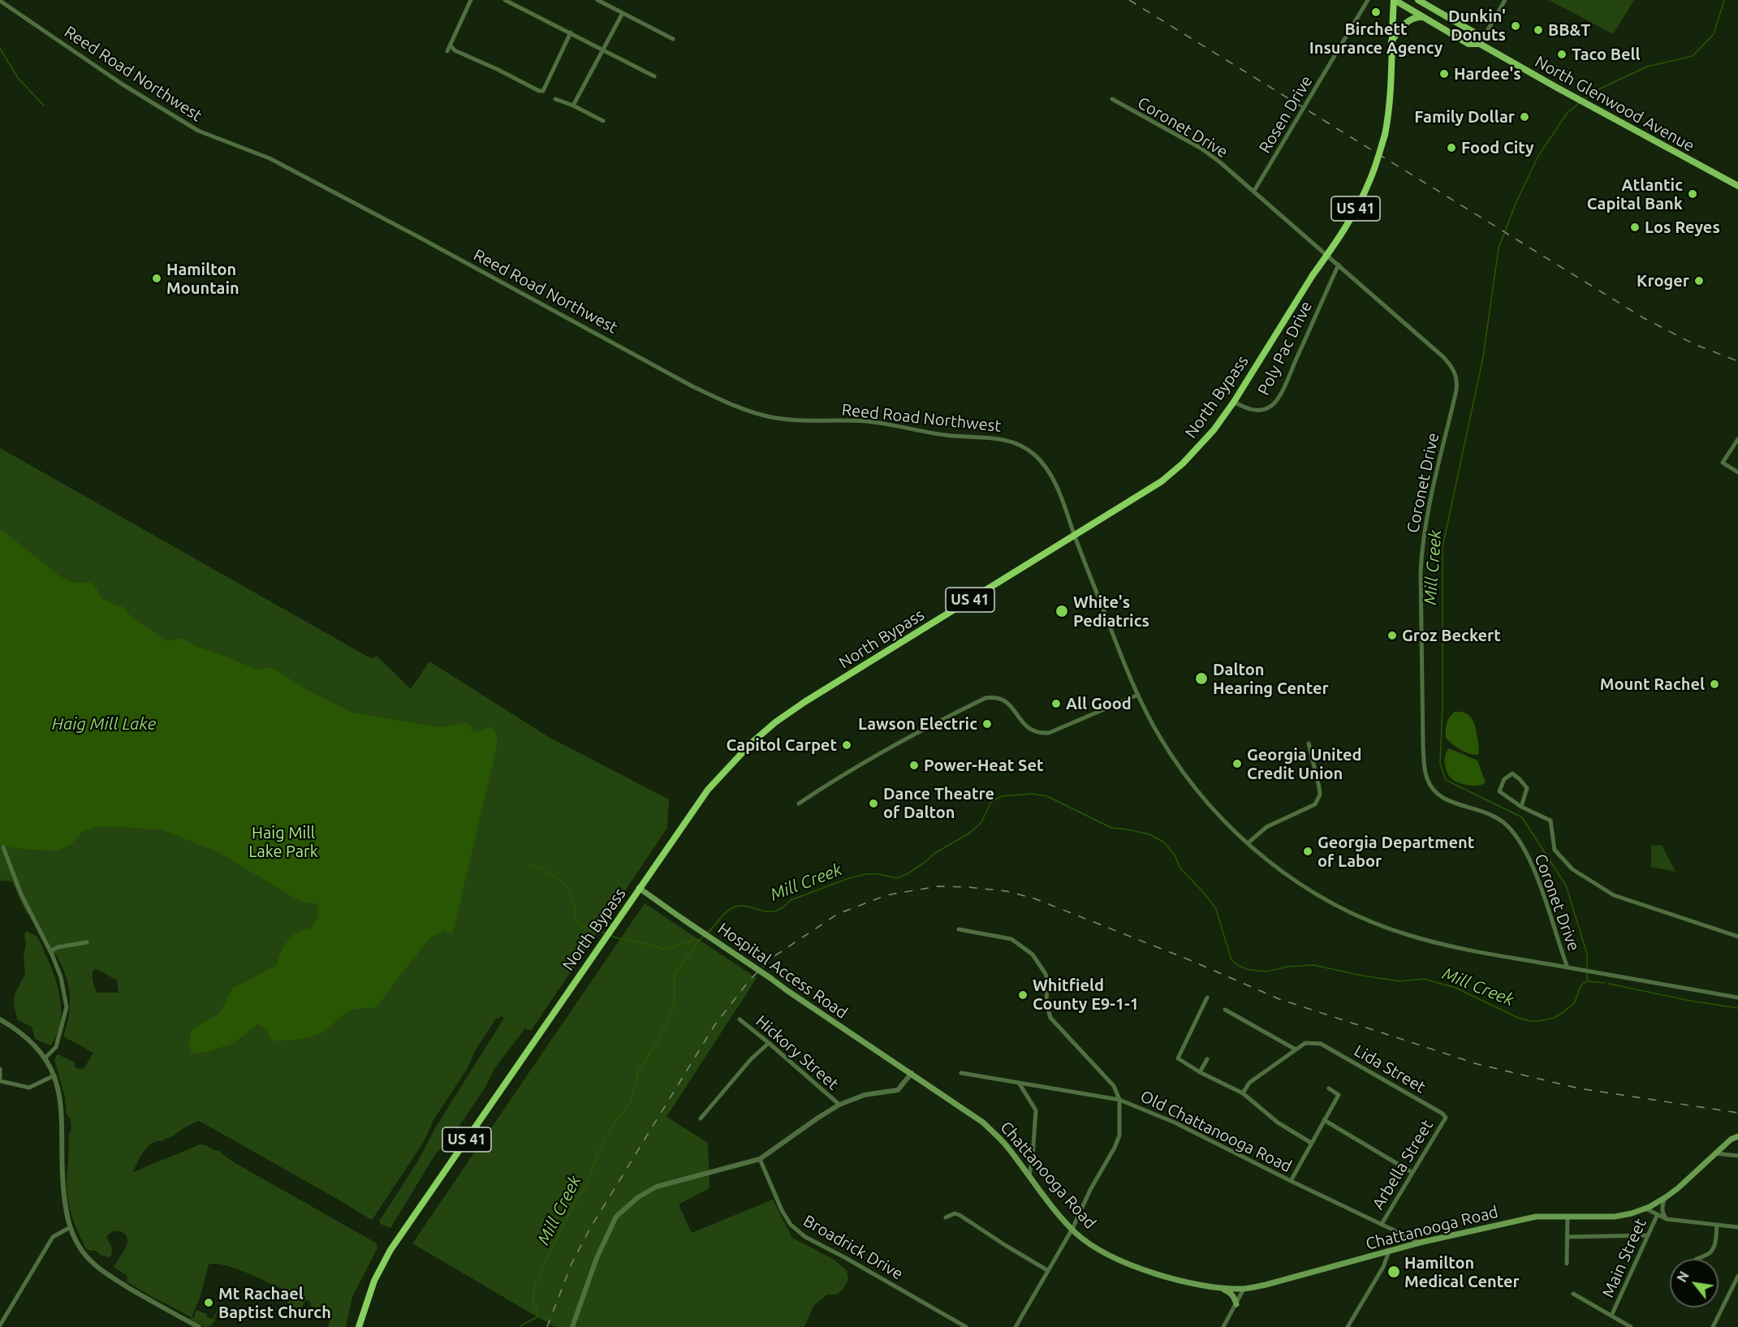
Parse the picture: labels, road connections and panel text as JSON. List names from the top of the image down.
{
  "streets": {
    "highway": ["US 41", "North Bypass"],
    "main road": ["North Glenwood Avenue", "Hospital Access Road", "Chattanooga Road"],
    "street": [
      "Reed Road Northwest",
      "Rosen Drive",
      "Coronet Drive",
      "Poly Pac Drive",
      "Hickory Street",
      "Lida Street",
      "Old Chattanooga Road",
      "Arbella Street",
      "Broadrick Drive",
      "Main Street"
    ]
  },
  "crossings": [
    ["Reed Road Northwest", "Coronet Drive"],
    ["Reed Road Northwest", "North Bypass"],
    ["North Glenwood Avenue", "North Bypass"],
    ["Rosen Drive", "Coronet Drive"],
    ["Coronet Drive", "Poly Pac Drive"],
    ["Poly Pac Drive", "North Bypass"],
    ["North Bypass", "Hospital Access Road"],
    ["Hospital Access Road", "Chattanooga Road"],
    ["Lida Street", "Arbella Street"],
    ["Old Chattanooga Road", "Arbella Street"],
    ["Old Chattanooga Road", "Chattanooga Road"]
  ],
  "water": ["Mill Creek", "Haig Mill Lake"],
  "parks": ["Haig Mill Lake Park"],
  "places": [
    "Birchett Insurance Agency",
    "Dunkin' Donuts",
    "BB&T",
    "Taco Bell",
    "Hardee's",
    "Family Dollar",
    "Food City",
    "Atlantic Capital Bank",
    "Los Reyes",
    "Hamilton Mountain",
    "Kroger",
    "White's Pediatrics",
    "Groz Beckert",
    "Dalton Hearing Center",
    "Mount Rachel",
    "All Good",
    "Lawson Electric",
    "Capitol Carpet",
    "Georgia United Credit Union",
    "Power-Heat Set",
    "Dance Theatre of Dalton",
    "Georgia Department of Labor",
    "Whitfield County E9-1-1",
    "Hamilton Medical Center",
    "Mt Rachael Baptist Church"
  ],
  "north": "top left"
}
